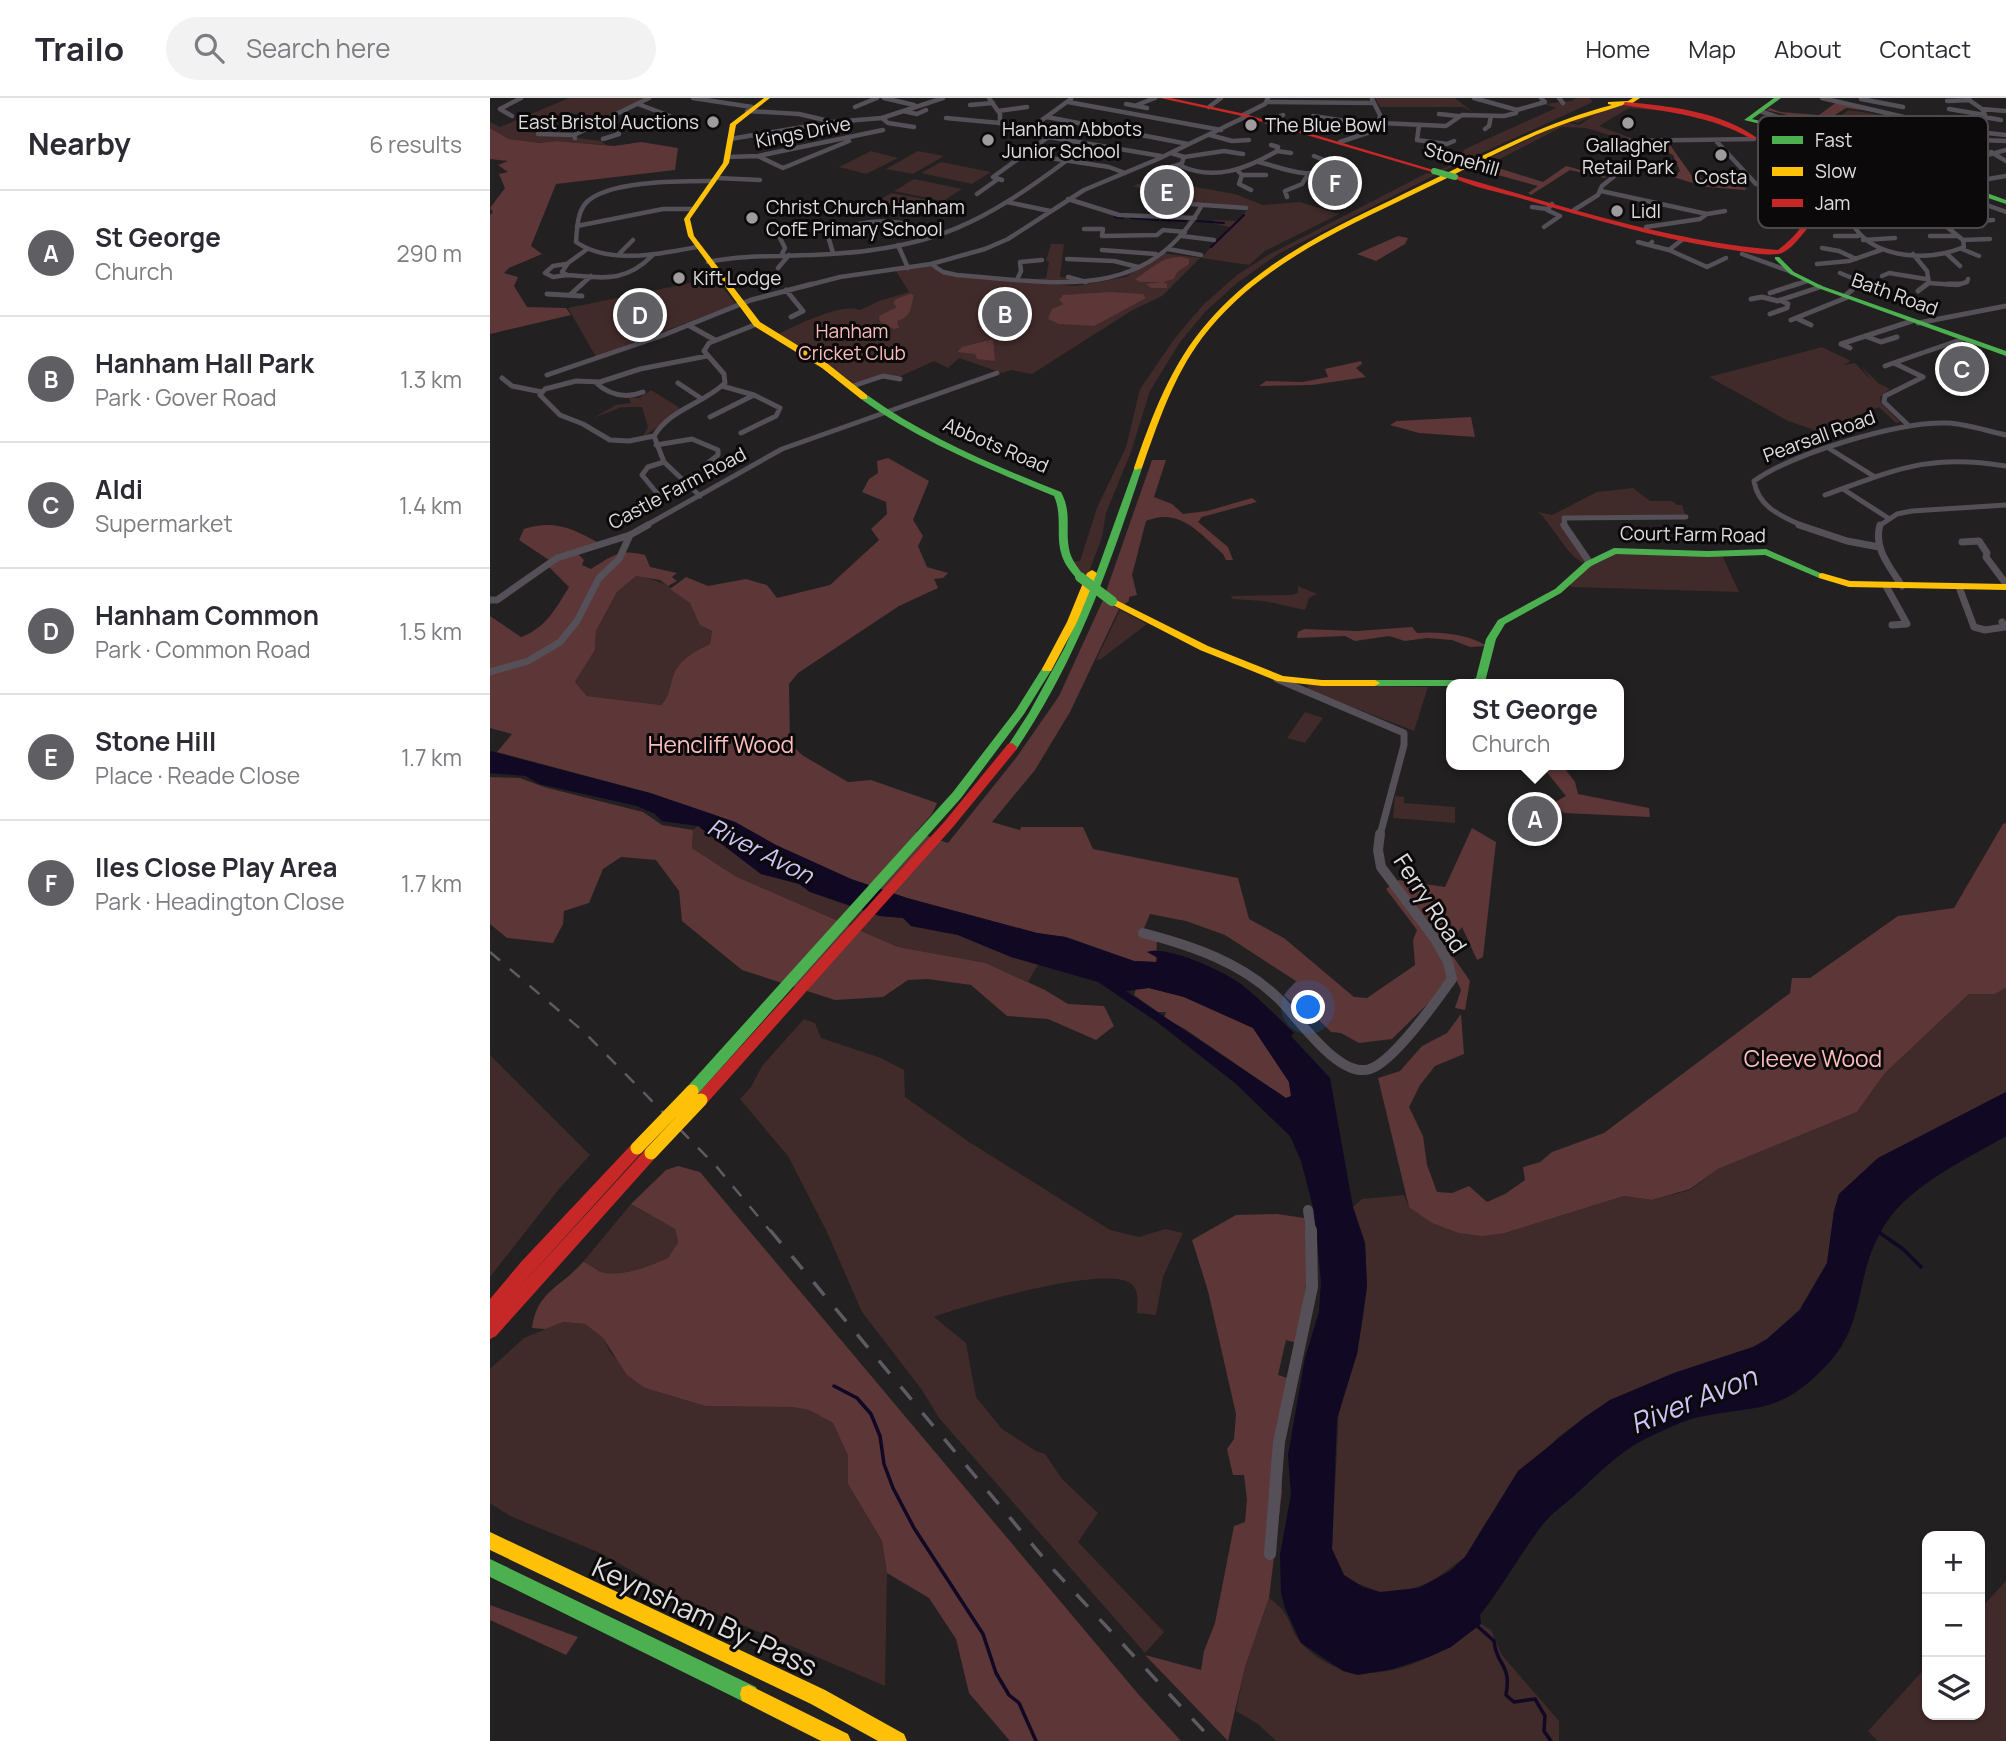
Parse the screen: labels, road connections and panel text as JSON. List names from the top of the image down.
{
  "streets": {
    "main road": [
      "Stonehill",
      "Bath Road",
      "Abbots Road",
      "Court Farm Road",
      "Keynsham By-Pass"
    ],
    "street": [
      "Kings Drive",
      "Pearsall Road",
      "Castle Farm Road",
      "Ferry Road"
    ]
  },
  "crossings": [
    ["Stonehill", "Bath Road"],
    ["Abbots Road", "Castle Farm Road"],
    ["Abbots Road", "Court Farm Road"],
    ["Court Farm Road", "Ferry Road"]
  ],
  "water": ["River Avon"],
  "parks": ["Hanham Cricket Club", "Hencliff Wood", "Cleeve Wood"],
  "places": [
    "East Bristol Auctions",
    "Gallagher Retail Park",
    "The Blue Bowl",
    "Hanham Abbots Junior School",
    "Costa",
    "Lidl",
    "Christ Church Hanham CofE Primary School",
    "Kift Lodge"
  ],
  "legend": ["Fast", "Slow", "Jam"],
  "page": {
    "header": "Trailo",
    "search": "Search here",
    "nav": [
      "Home",
      "Map",
      "About",
      "Contact"
    ],
    "heading": ["Nearby", "6 results"],
    "pins": [
      "F",
      "E",
      "B",
      "D",
      "C",
      "A"
    ],
    "list": [
      {
        "mark": "A",
        "name": "St George",
        "note": "Church",
        "value": "290 m"
      },
      {
        "mark": "B",
        "name": "Hanham Hall Park",
        "note": "Park · Gover Road",
        "value": "1.3 km"
      },
      {
        "mark": "C",
        "name": "Aldi",
        "note": "Supermarket",
        "value": "1.4 km"
      },
      {
        "mark": "D",
        "name": "Hanham Common",
        "note": "Park · Common Road",
        "value": "1.5 km"
      },
      {
        "mark": "E",
        "name": "Stone Hill",
        "note": "Place · Reade Close",
        "value": "1.7 km"
      },
      {
        "mark": "F",
        "name": "Iles Close Play Area",
        "note": "Park · Headington Close",
        "value": "1.7 km"
      }
    ],
    "popup": ["St George", "Church"],
    "map_buttons": ["+", "−"]
  }
}
